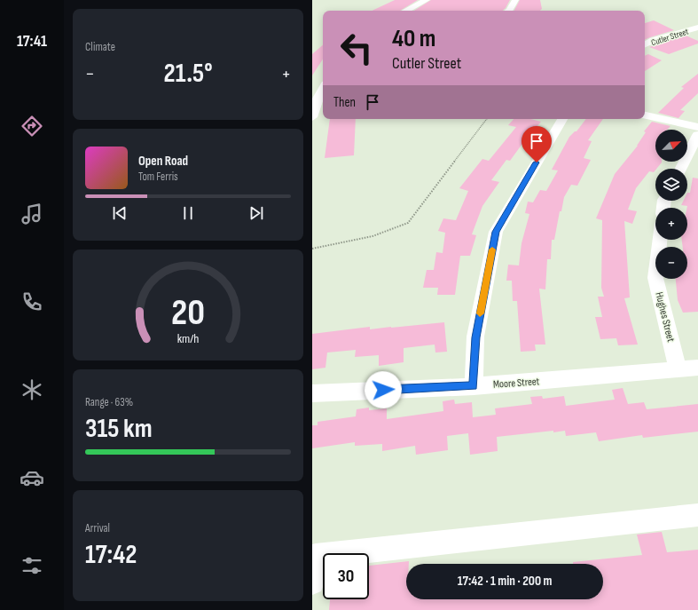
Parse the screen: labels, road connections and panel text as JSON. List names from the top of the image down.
{
  "streets": {
    "street": ["Cutler Street", "Hughes Street", "Moore Street"]
  },
  "crossings": [
    ["Hughes Street", "Moore Street"]
  ],
  "north": "top right",
  "page": {
    "tabs": "17:41",
    "tile": [
      "Climate",
      ["Range · 63%", "315 km"],
      ["Arrival", "17:42"]
    ],
    "turn": ["40 m", "Cutler Street"],
    "heat": ["−", "21.5°", "+"],
    "then": "Then",
    "map_buttons": ["+", "−"],
    "song": ["Open Road", "Tom Ferris"],
    "limit": "30",
    "trip": "17:42 · 1 min · 200 m",
    "gauge": ["20", "km/h"]
  }
}
